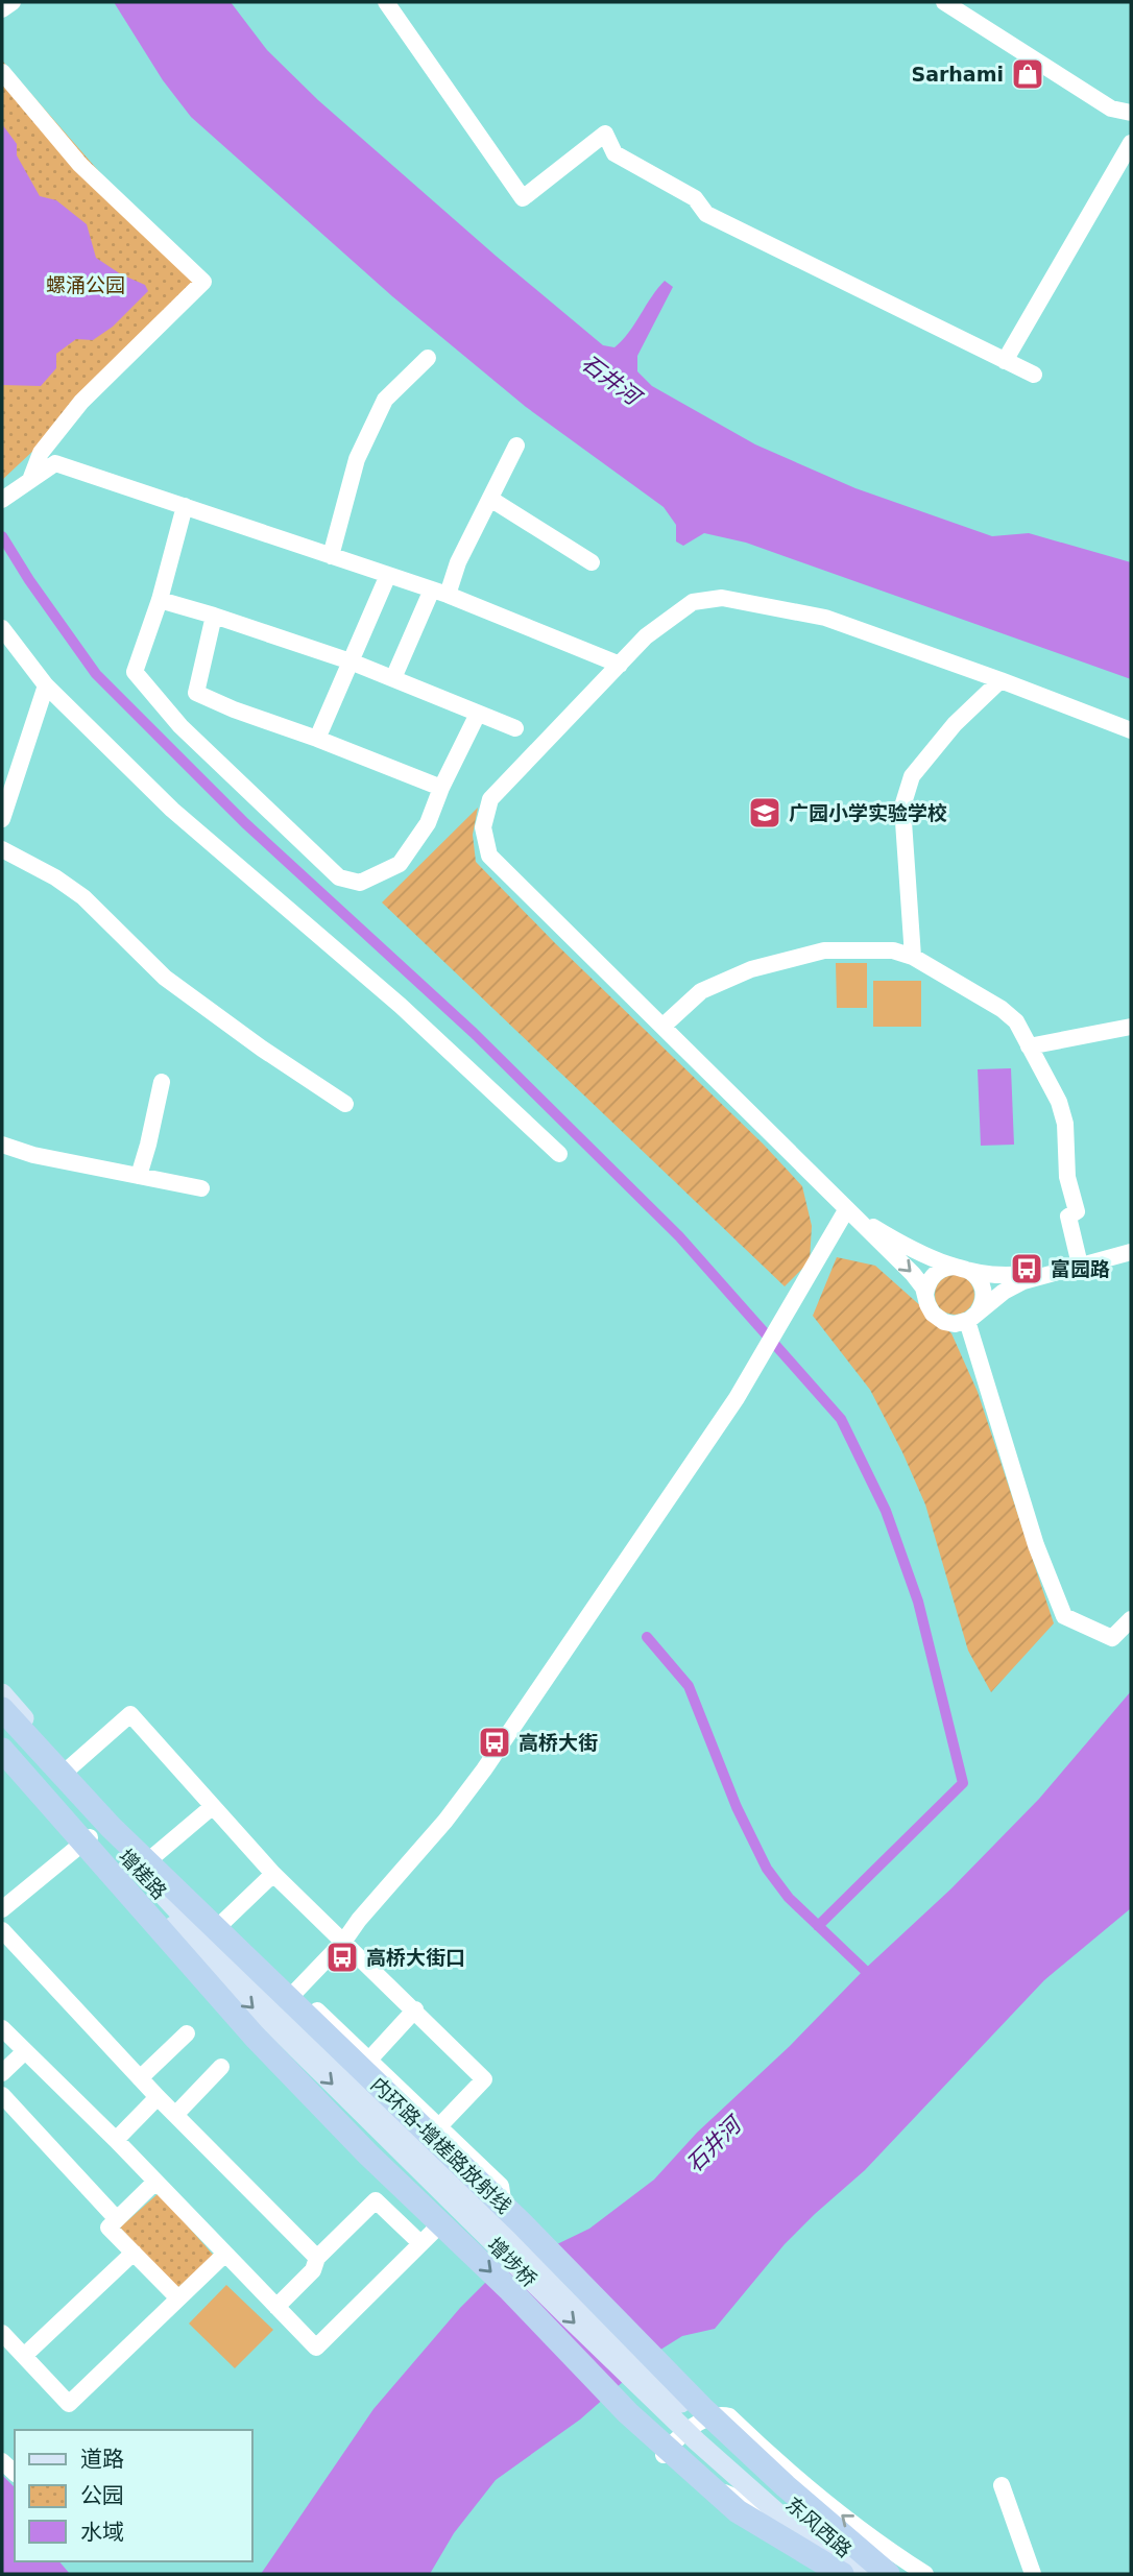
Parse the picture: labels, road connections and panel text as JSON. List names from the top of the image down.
{
  "streets": {
    "highway": ["内环路-增槎路放射线"],
    "main road": ["增槎路", "增埗桥", "东风西路"]
  },
  "crossings": [
    ["增槎路", "增埗桥"],
    ["内环路-增槎路放射线", "东风西路"],
    ["增埗桥", "东风西路"]
  ],
  "water": ["石井河"],
  "parks": ["螺涌公园"],
  "places": {
    "shop": ["Sarhami"],
    "school or university": ["广园小学实验学校"],
    "bus stop": ["富园路", "高桥大街", "高桥大街口"]
  },
  "legend": ["道路", "公园", "水域"]
}
